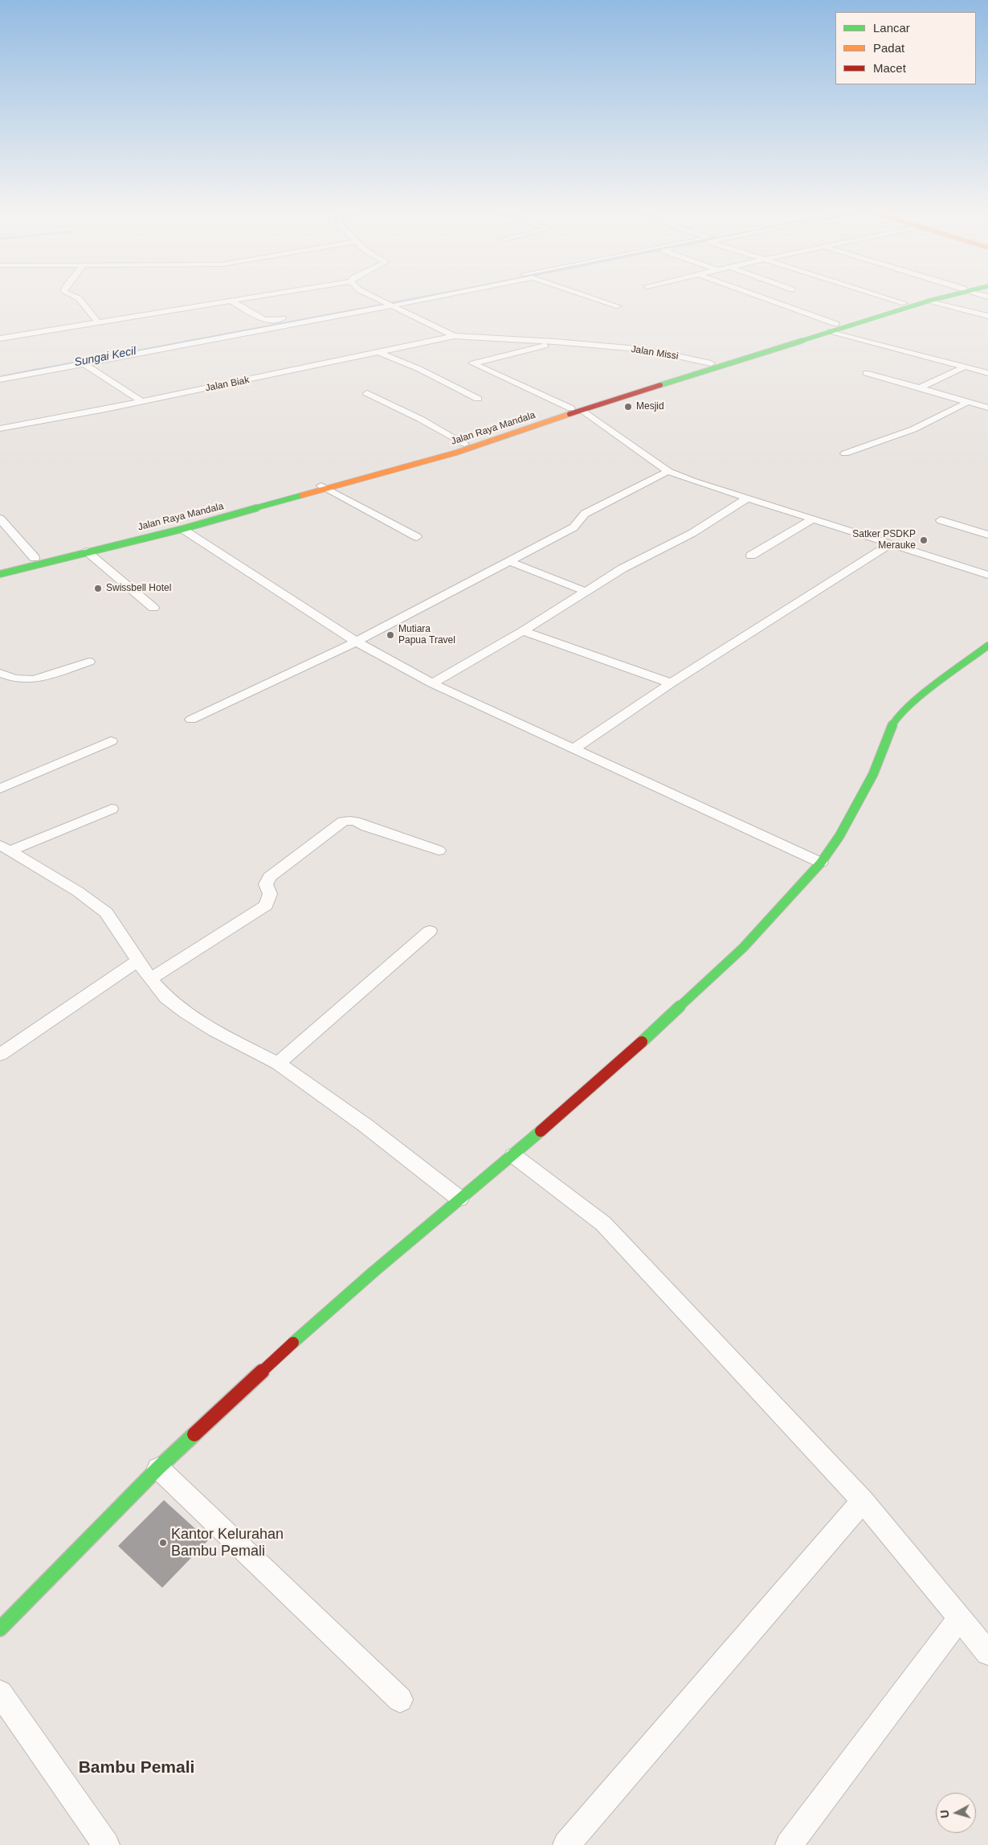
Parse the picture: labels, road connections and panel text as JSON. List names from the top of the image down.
{
  "streets": {
    "main road": ["Jalan Raya Mandala"],
    "street": ["Jalan Missi", "Jalan Biak"]
  },
  "crossings": [
    ["Jalan Missi", "Jalan Biak"],
    ["Jalan Missi", "Jalan Raya Mandala"]
  ],
  "districts": ["Bambu Pemali"],
  "water": ["Sungai Kecil"],
  "places": [
    "Mesjid",
    "Satker PSDKP Merauke",
    "Swissbell Hotel",
    "Mutiara Papua Travel",
    "Kantor Kelurahan Bambu Pemali"
  ],
  "legend": ["Lancar", "Padat", "Macet"],
  "north": "left"
}
